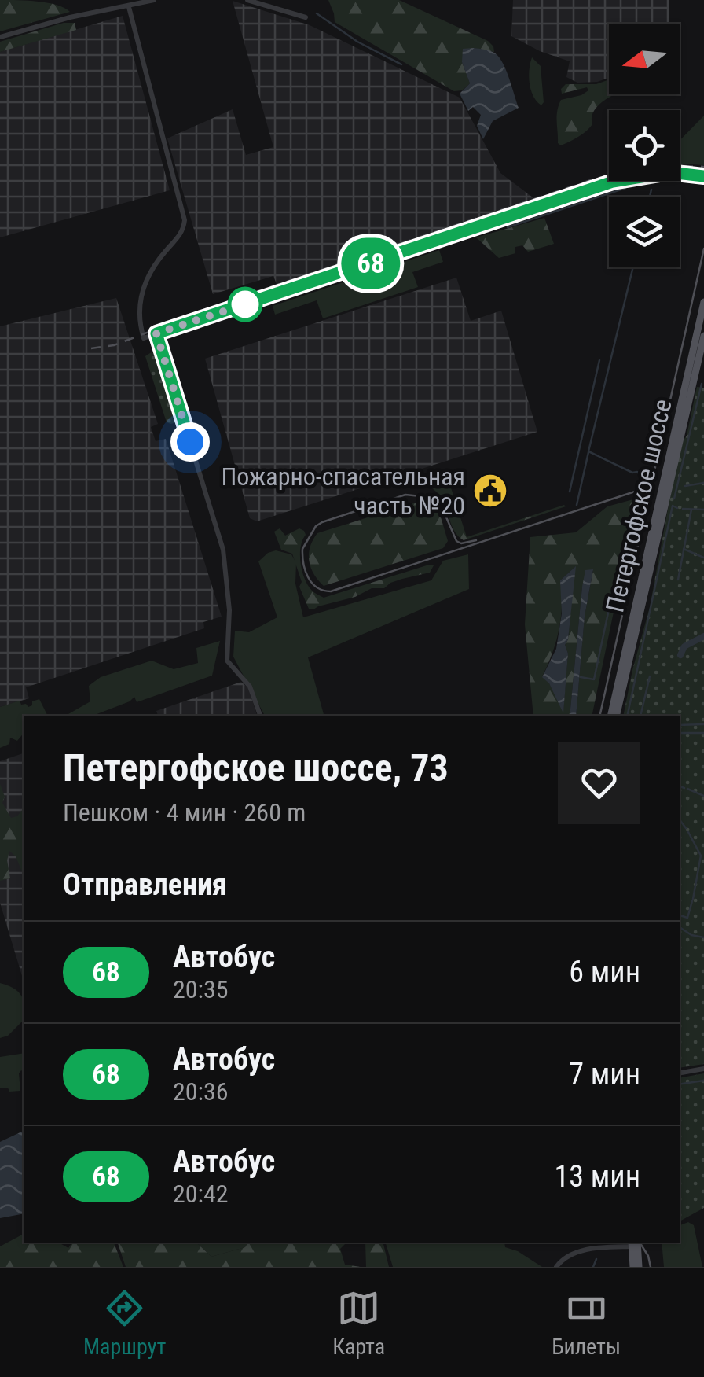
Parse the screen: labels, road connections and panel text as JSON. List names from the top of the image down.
{
  "streets": {
    "main road": ["Петергофское шоссе"]
  },
  "places": {
    "public building": ["Пожарно-спасательная часть №20"]
  },
  "lines": ["bus line 68"],
  "north": "left",
  "page": {
    "on_map": "68",
    "heading": [
      ["Петергофское шоссе, 73", "Пешком · 4 мин · 260 m"],
      "Отправления"
    ],
    "list": [
      {
        "mark": "68",
        "name": "Автобус",
        "note": "20:35",
        "value": "6 мин"
      },
      {
        "mark": "68",
        "name": "Автобус",
        "note": "20:36",
        "value": "7 мин"
      },
      {
        "mark": "68",
        "name": "Автобус",
        "note": "20:42",
        "value": "13 мин"
      }
    ],
    "tabs": ["Маршрут", "Карта", "Билеты"]
  }
}
